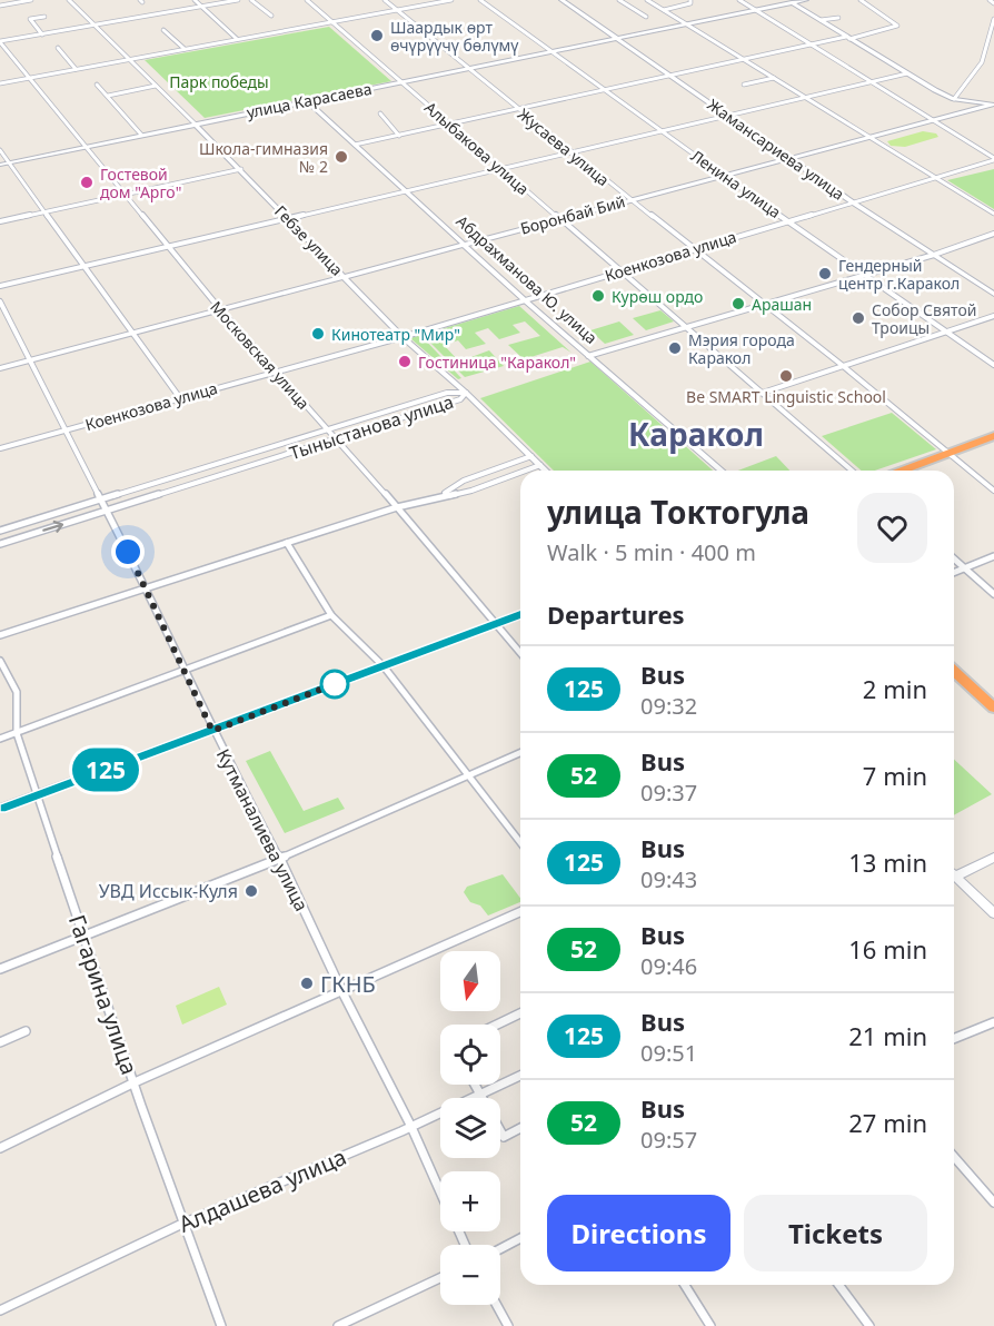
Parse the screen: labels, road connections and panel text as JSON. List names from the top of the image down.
{
  "streets": {
    "main road": [
      "улица Карасаева",
      "Жамансариева улица",
      "Боронбай Бий",
      "Гебзе улица",
      "Абдрахманова Ю. улица"
    ],
    "street": [
      "Жусаева улица",
      "Алыбакова улица",
      "Ленина улица",
      "Коенкозова улица",
      "Московская улица",
      "Тыныстанова улица",
      "Кутманалиева улица",
      "Гагарина улица",
      "Алдашева улица"
    ]
  },
  "crossings": [
    ["улица Карасаева", "Жусаева улица"],
    ["улица Карасаева", "Алыбакова улица"],
    ["улица Карасаева", "Жамансариева улица"],
    ["улица Карасаева", "Ленина улица"],
    ["улица Карасаева", "Гебзе улица"],
    ["улица Карасаева", "Абдрахманова Ю. улица"],
    ["улица Карасаева", "Московская улица"],
    ["Жусаева улица", "Боронбай Бий"],
    ["Жусаева улица", "Коенкозова улица"],
    ["Алыбакова улица", "Боронбай Бий"],
    ["Алыбакова улица", "Коенкозова улица"],
    ["Жамансариева улица", "Боронбай Бий"],
    ["Жамансариева улица", "Коенкозова улица"],
    ["Ленина улица", "Боронбай Бий"],
    ["Ленина улица", "Коенкозова улица"],
    ["Боронбай Бий", "Гебзе улица"],
    ["Боронбай Бий", "Абдрахманова Ю. улица"],
    ["Боронбай Бий", "Московская улица"],
    ["Боронбай Бий", "Кутманалиева улица"],
    ["Гебзе улица", "Коенкозова улица"],
    ["Гебзе улица", "Тыныстанова улица"],
    ["Коенкозова улица", "Абдрахманова Ю. улица"],
    ["Коенкозова улица", "Московская улица"],
    ["Коенкозова улица", "Кутманалиева улица"],
    ["Московская улица", "Тыныстанова улица"],
    ["Тыныстанова улица", "Кутманалиева улица"],
    ["Кутманалиева улица", "Алдашева улица"],
    ["Гагарина улица", "Алдашева улица"]
  ],
  "districts": ["Каракол"],
  "parks": ["Парк победы"],
  "places": [
    "Шаардык өрт өчүрүүчү бөлүмү",
    "Школа-гимназия № 2",
    "Гостевой дом \"Арго\"",
    "Гендерный центр г.Каракол",
    "Курөш ордо",
    "Арашан",
    "Собор Святой Троицы",
    "Кинотеатр \"Мир\"",
    "Мэрия города Каракол",
    "Гостиница \"Каракол\"",
    "Be SMART Linguistic School",
    "УВД Иссык-Куля",
    "ГКНБ"
  ],
  "lines": ["bus line 125"],
  "north": "bottom",
  "page": {
    "on_map": "125",
    "heading": [
      ["улица Токтогула", "Walk · 5 min · 400 m"],
      "Departures"
    ],
    "list": [
      {
        "mark": "125",
        "name": "Bus",
        "note": "09:32",
        "value": "2 min"
      },
      {
        "mark": "52",
        "name": "Bus",
        "note": "09:37",
        "value": "7 min"
      },
      {
        "mark": "125",
        "name": "Bus",
        "note": "09:43",
        "value": "13 min"
      },
      {
        "mark": "52",
        "name": "Bus",
        "note": "09:46",
        "value": "16 min"
      },
      {
        "mark": "125",
        "name": "Bus",
        "note": "09:51",
        "value": "21 min"
      },
      {
        "mark": "52",
        "name": "Bus",
        "note": "09:57",
        "value": "27 min"
      }
    ],
    "map_buttons": ["+", "−"],
    "buttons": ["Directions", "Tickets"]
  }
}
